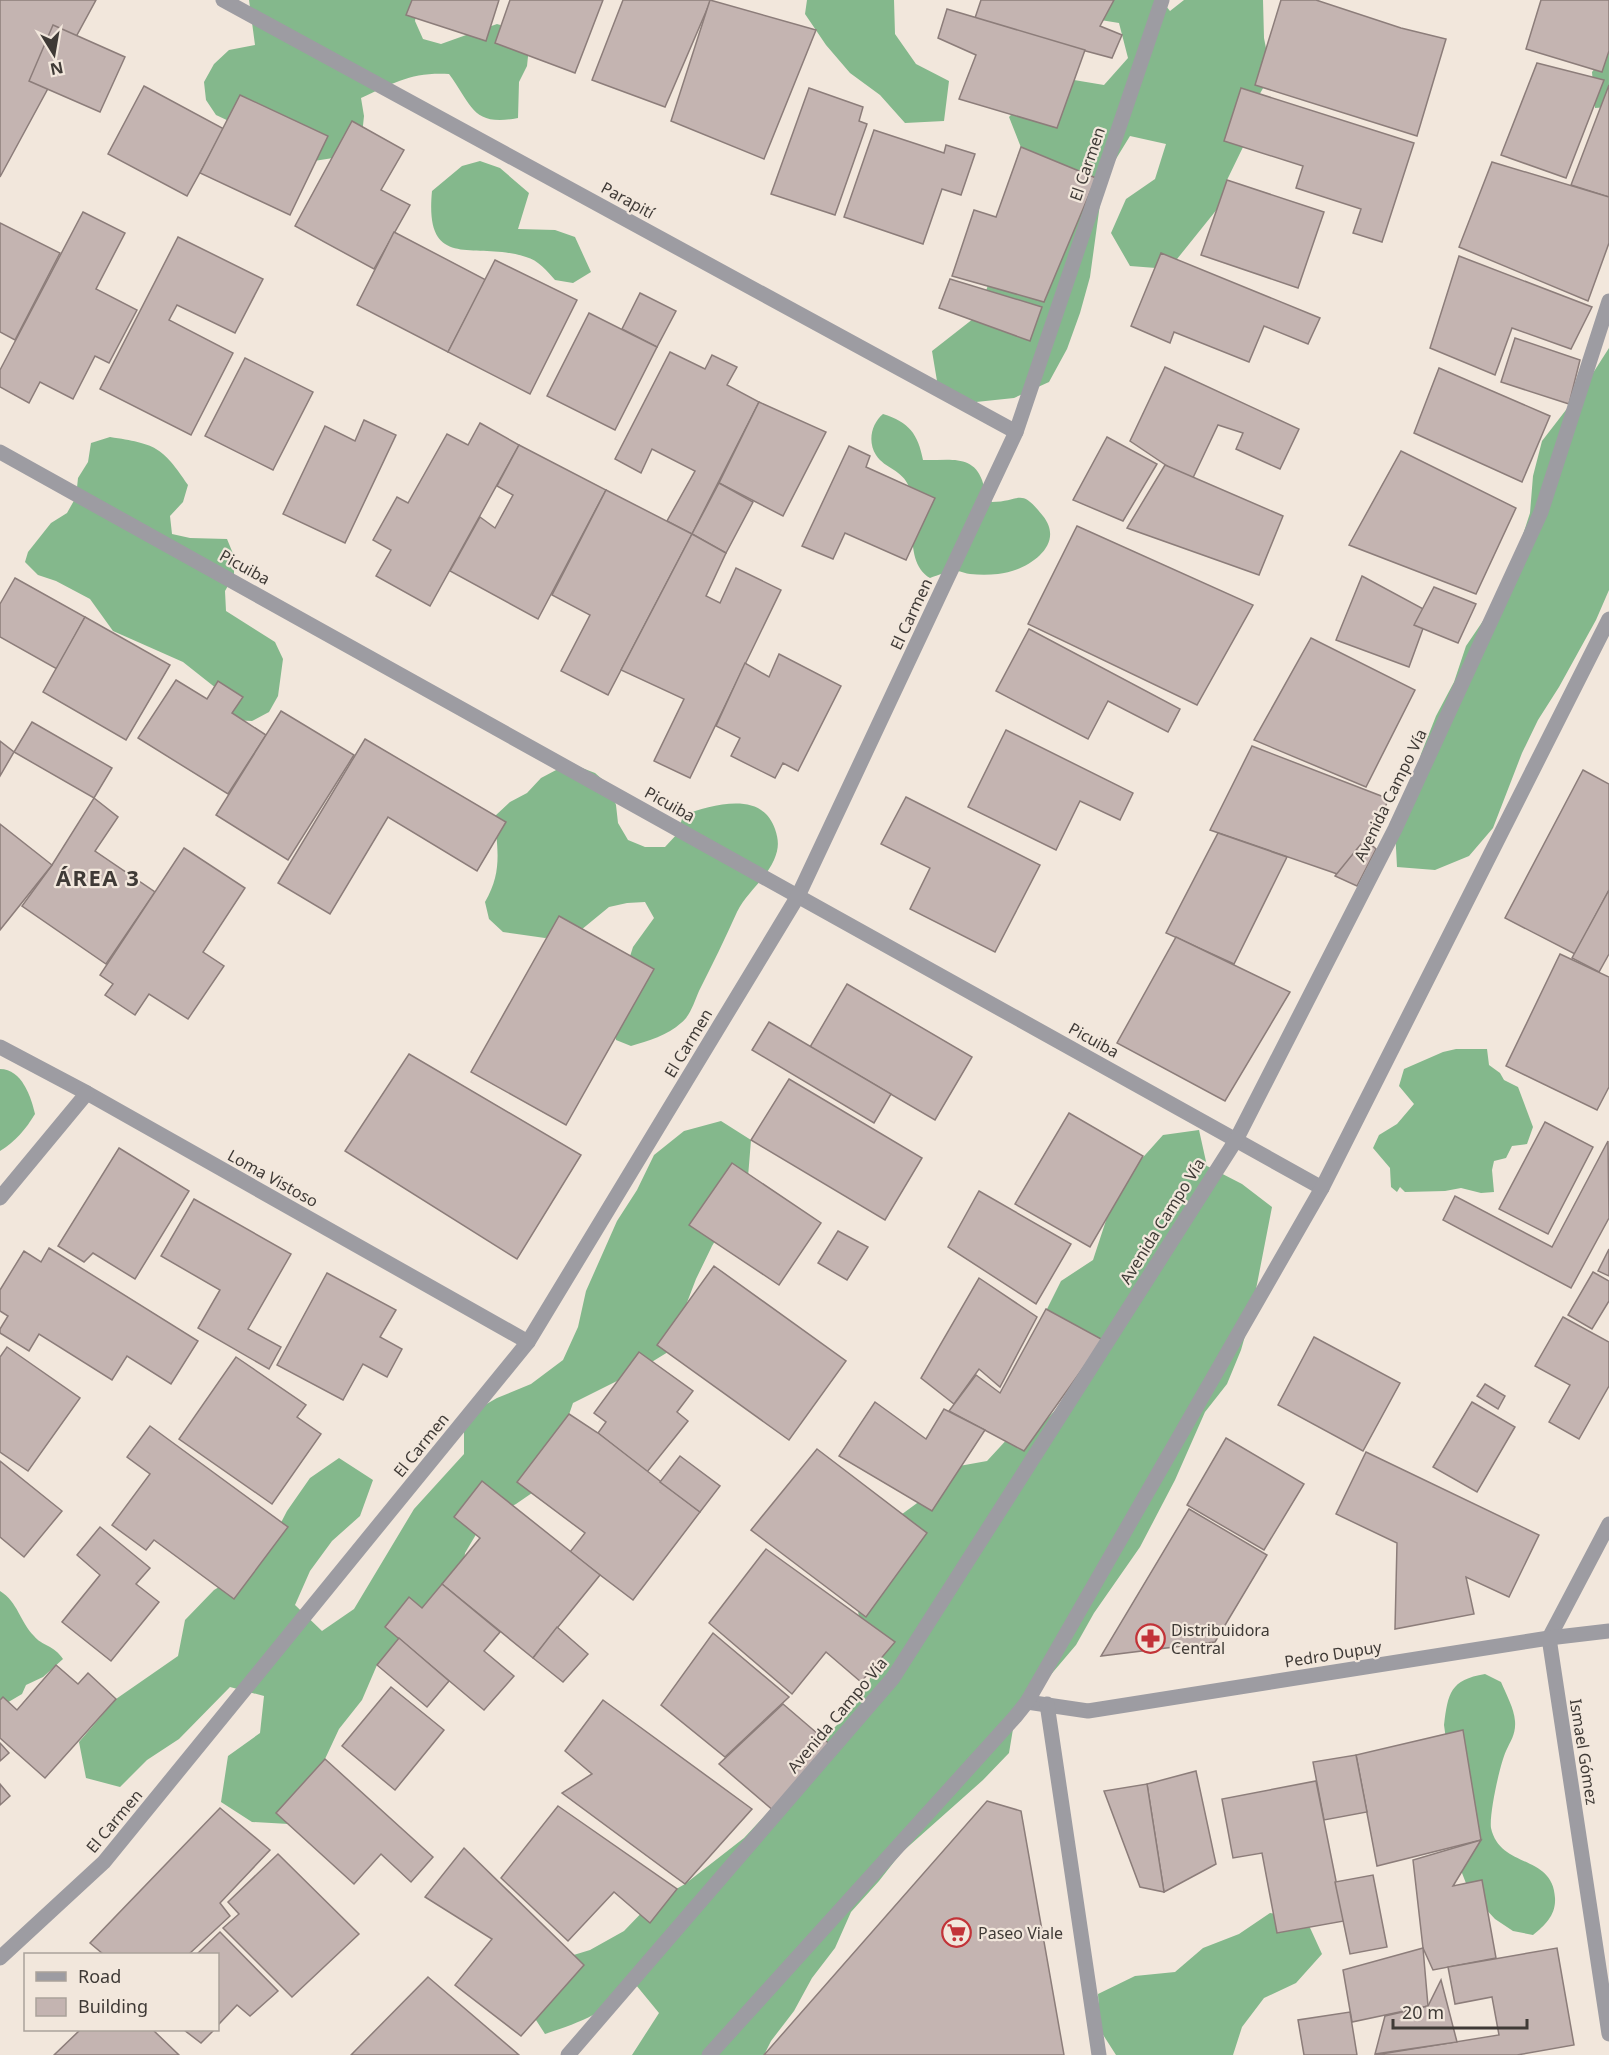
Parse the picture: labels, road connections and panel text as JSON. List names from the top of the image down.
{
  "streets": {
    "street": [
      "El Carmen",
      "Parapití",
      "Picuiba",
      "Avenida Campo Vía",
      "Loma Vistoso",
      "Pedro Dupuy",
      "Ismael Gómez"
    ]
  },
  "crossings": [
    ["El Carmen", "Parapití"],
    ["El Carmen", "Picuiba"],
    ["El Carmen", "Loma Vistoso"],
    ["Picuiba", "Avenida Campo Vía"],
    ["Pedro Dupuy", "Ismael Gómez"]
  ],
  "districts": ["ÁREA 3"],
  "places": {
    "pharmacy": ["Distribuidora Central"],
    "supermarket": ["Paseo Viale"]
  },
  "legend": ["Road", "Building"],
  "scale_bar": "20 m",
  "north": "bottom"
}
